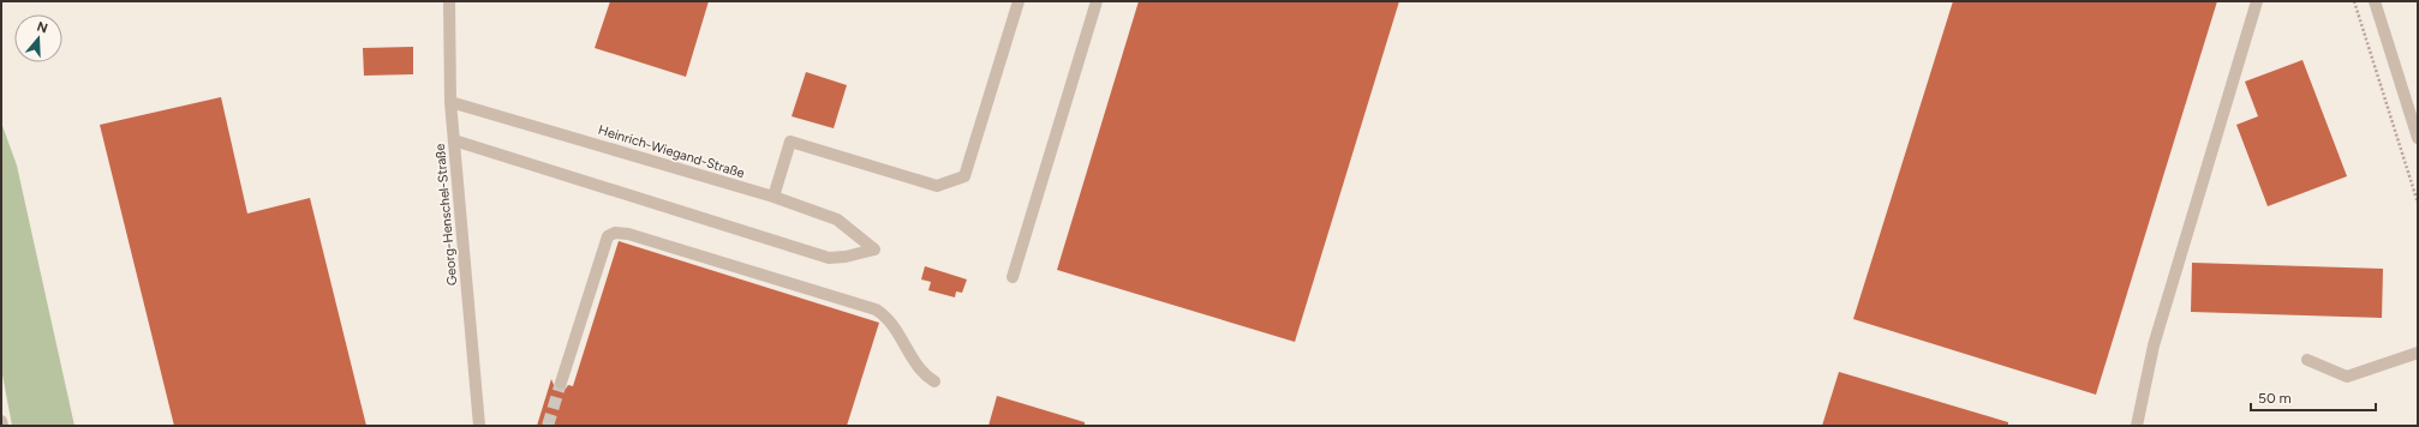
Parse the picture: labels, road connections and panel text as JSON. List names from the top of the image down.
{
  "streets": {
    "street": ["Heinrich-Wiegand-Straße", "Georg-Henschel-Straße"]
  },
  "crossings": [
    ["Heinrich-Wiegand-Straße", "Georg-Henschel-Straße"]
  ],
  "scale_bar": "50 m",
  "north": "top"
}
